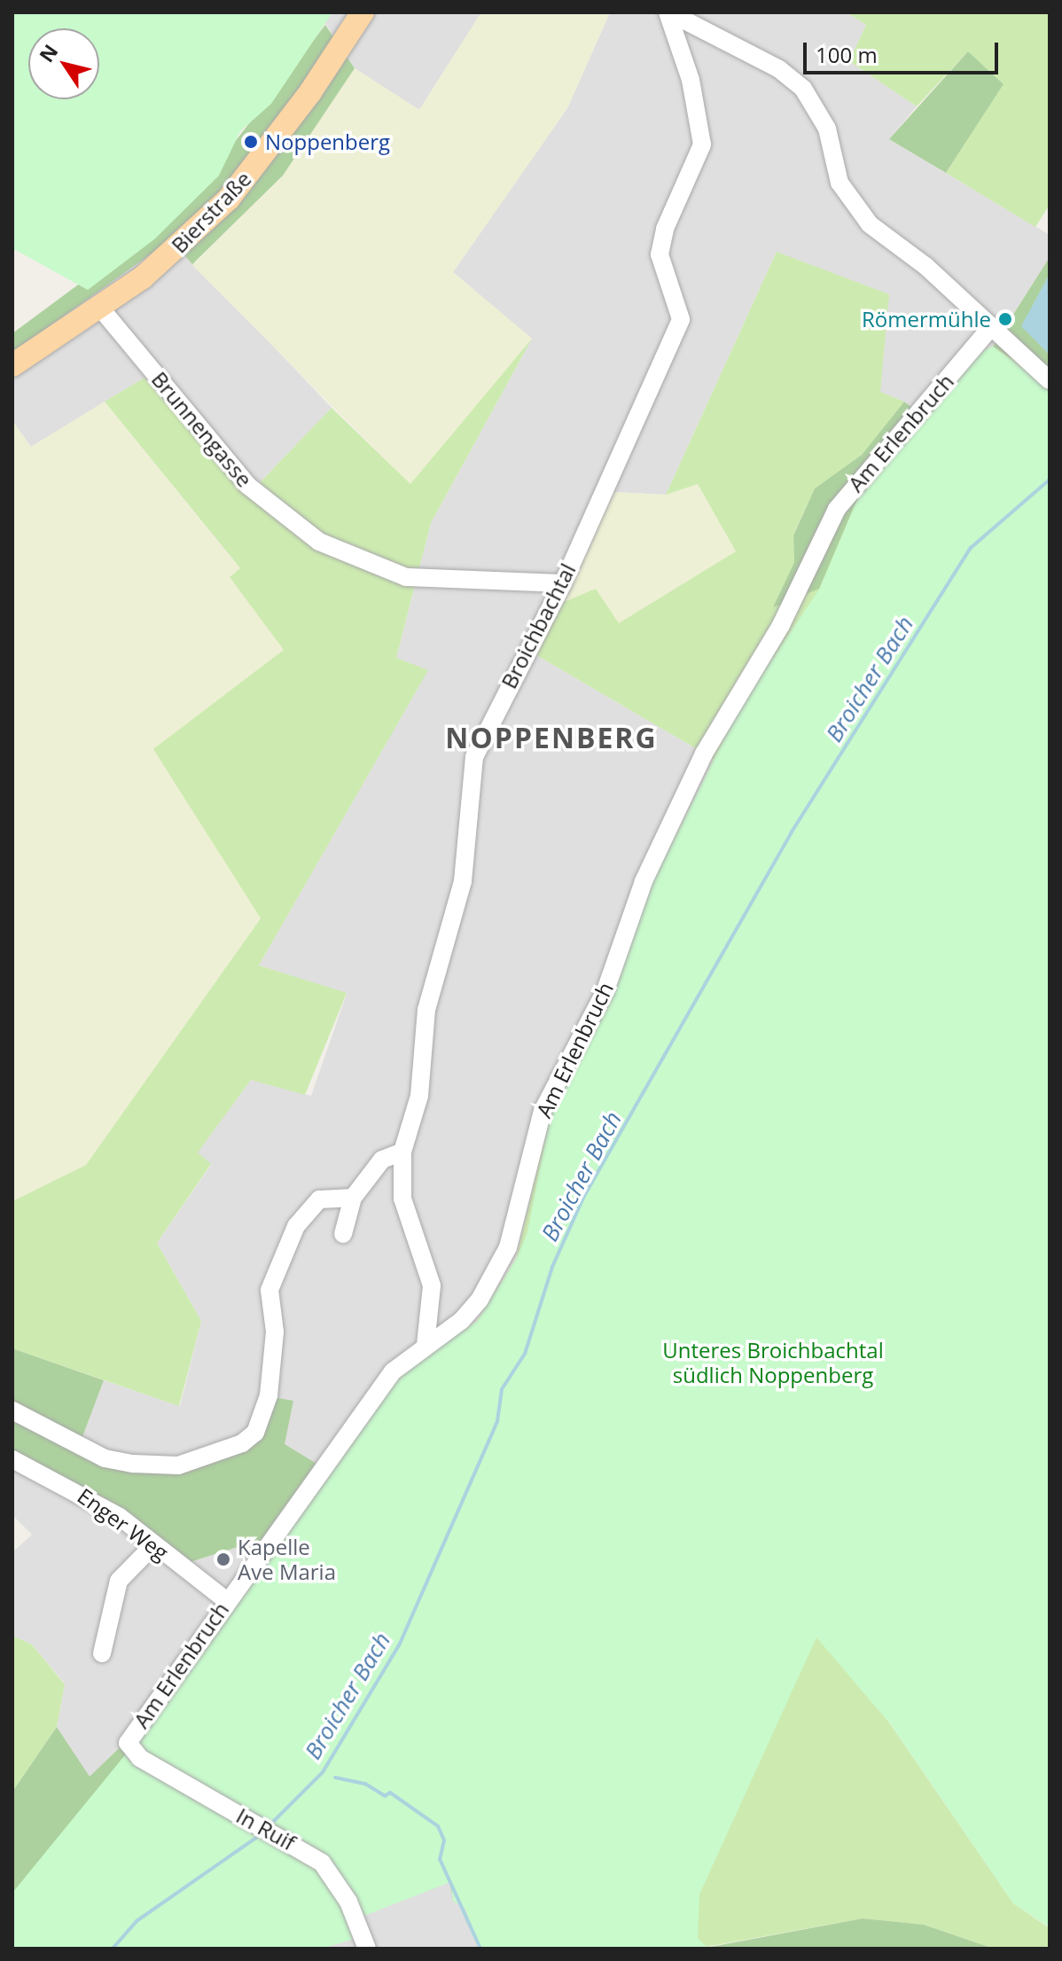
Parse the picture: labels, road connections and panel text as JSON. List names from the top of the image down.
{
  "streets": {
    "main road": ["Bierstraße"],
    "street": [
      "Brunnengasse",
      "Am Erlenbruch",
      "Broichbachtal",
      "Enger Weg",
      "In Ruif"
    ]
  },
  "crossings": [
    ["Bierstraße", "Brunnengasse"],
    ["Brunnengasse", "Broichbachtal"],
    ["Am Erlenbruch", "Broichbachtal"],
    ["Am Erlenbruch", "Enger Weg"],
    ["Am Erlenbruch", "In Ruif"]
  ],
  "districts": ["NOPPENBERG"],
  "water": ["Broicher Bach"],
  "parks": ["Unteres Broichbachtal südlich Noppenberg"],
  "places": ["Noppenberg", "Römermühle", "Kapelle Ave Maria"],
  "scale_bar": "100 m",
  "north": "top left"
}
